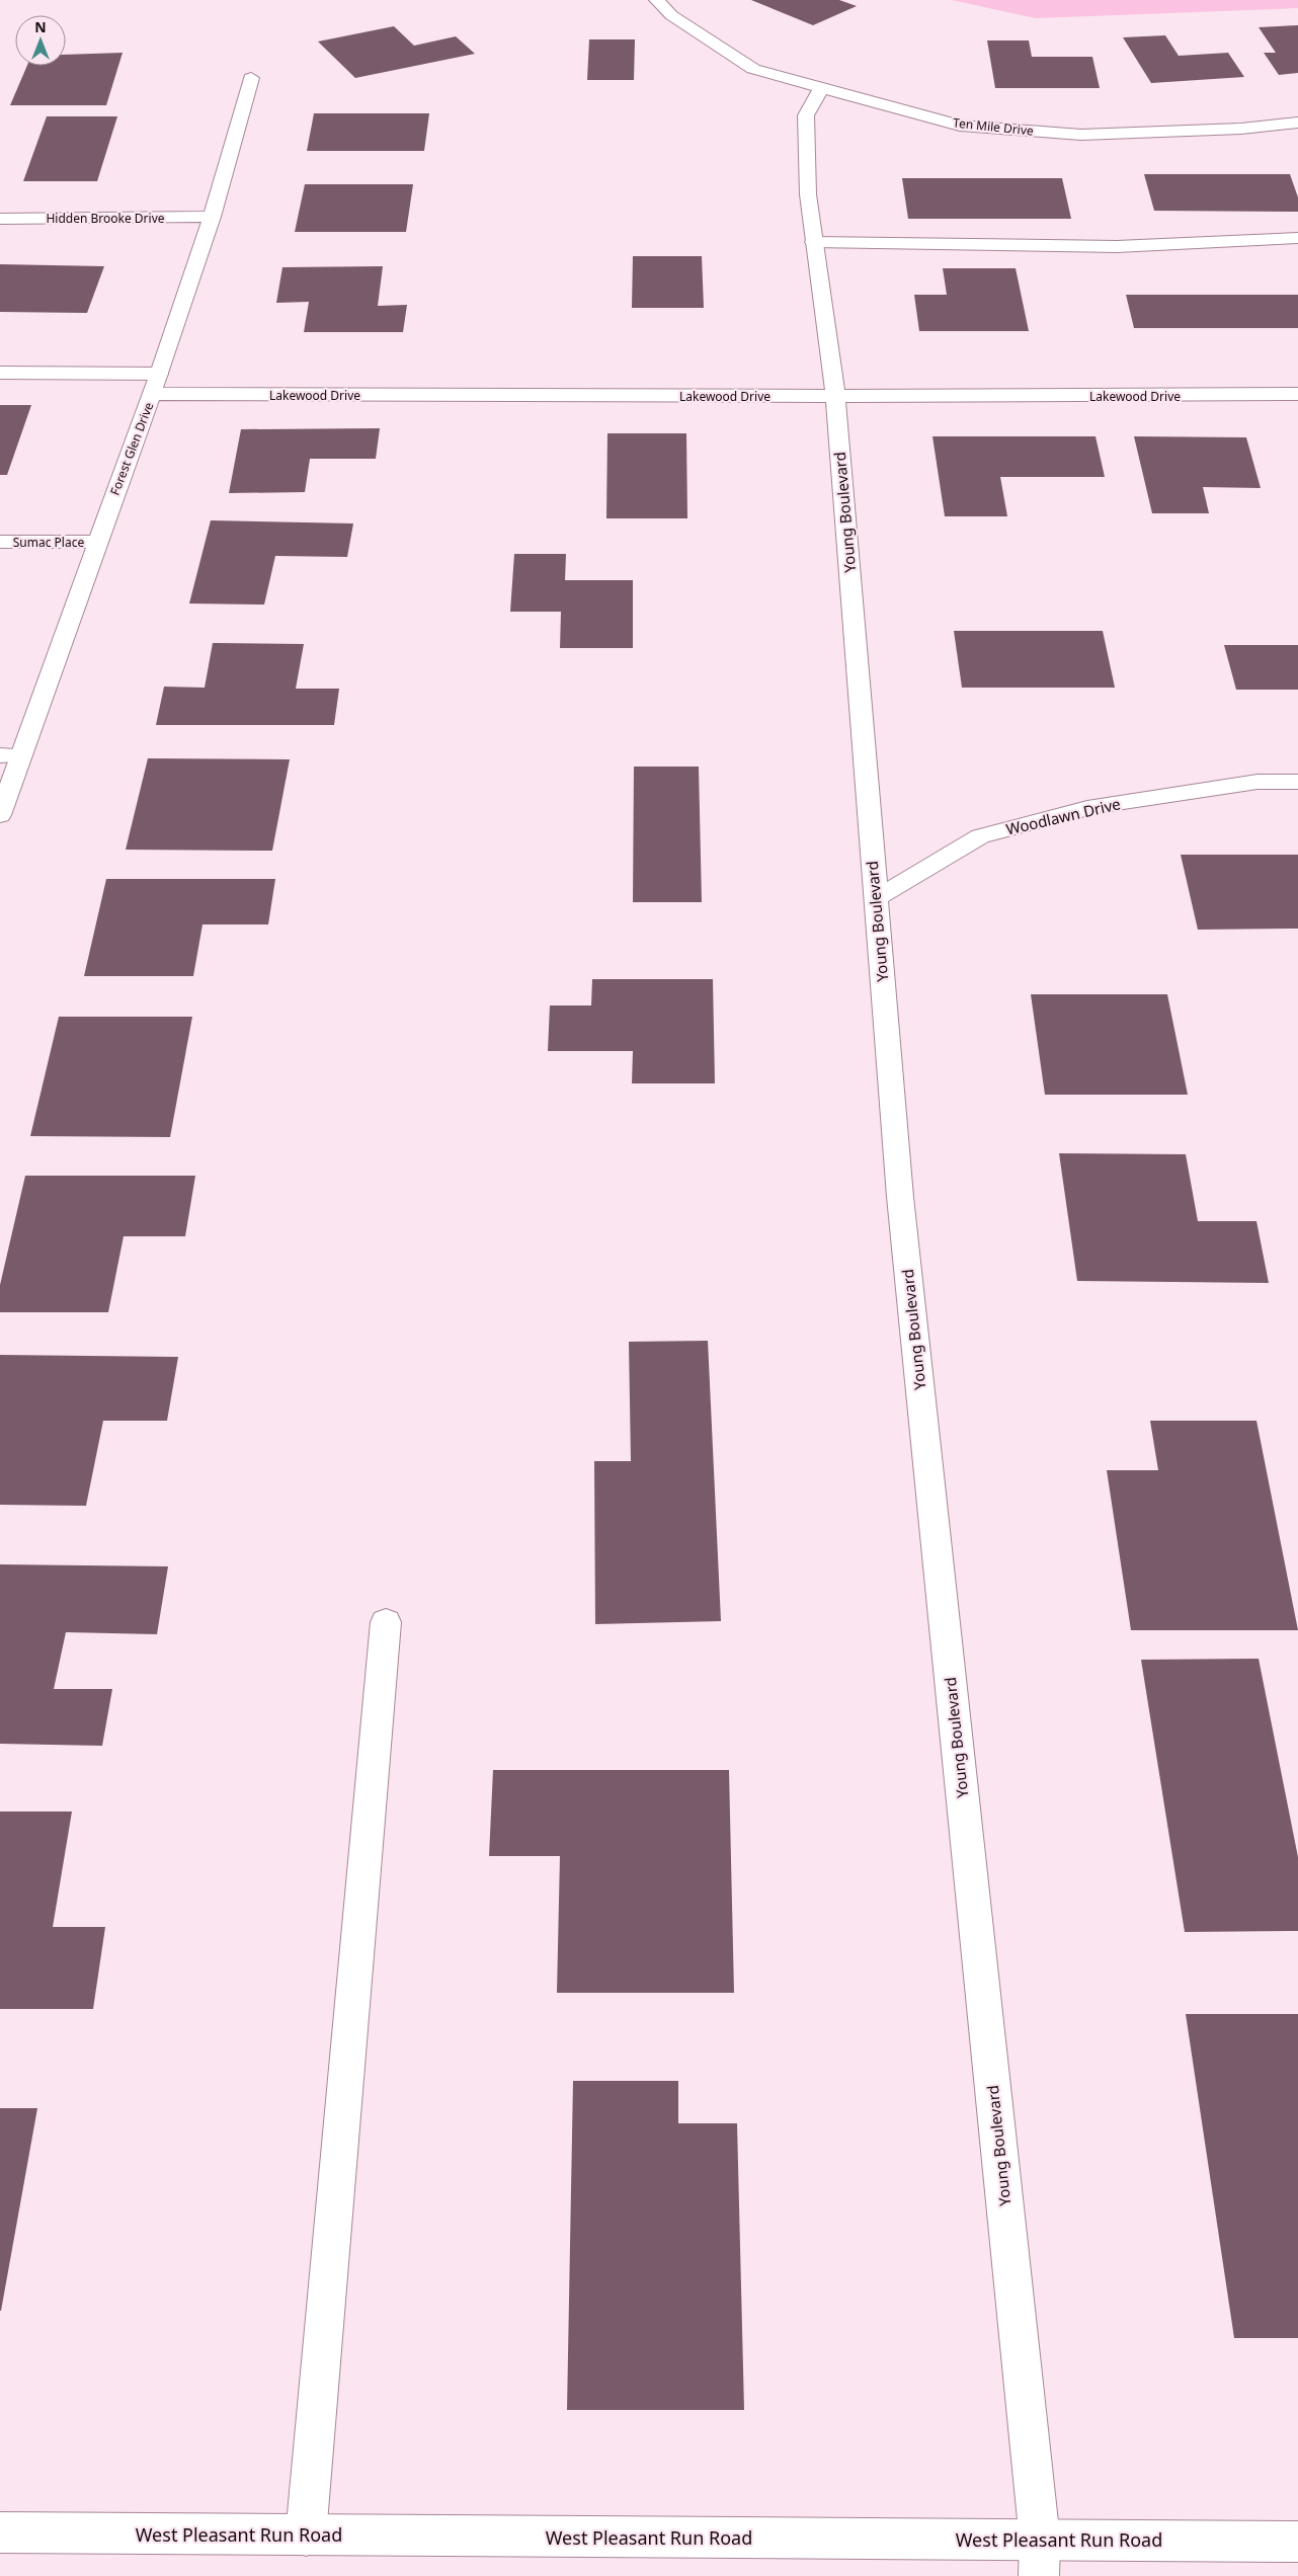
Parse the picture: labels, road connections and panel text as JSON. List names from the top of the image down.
{
  "streets": {
    "street": [
      "Ten Mile Drive",
      "Hidden Brooke Drive",
      "Lakewood Drive",
      "Forest Glen Drive",
      "Young Boulevard",
      "Sumac Place",
      "Woodlawn Drive",
      "West Pleasant Run Road"
    ]
  },
  "crossings": [
    ["Ten Mile Drive", "Young Boulevard"],
    ["Hidden Brooke Drive", "Forest Glen Drive"],
    ["Lakewood Drive", "Forest Glen Drive"],
    ["Lakewood Drive", "Young Boulevard"],
    ["Forest Glen Drive", "Sumac Place"],
    ["Young Boulevard", "Woodlawn Drive"],
    ["Young Boulevard", "West Pleasant Run Road"]
  ],
  "north": "top"
}
